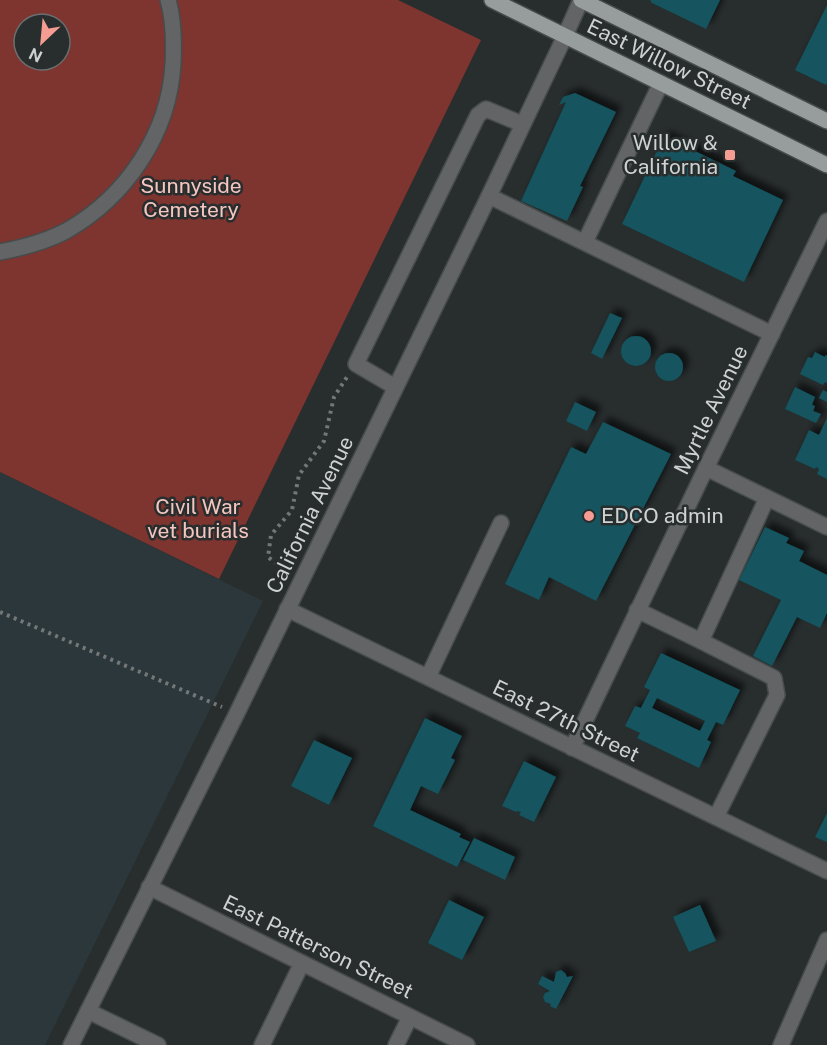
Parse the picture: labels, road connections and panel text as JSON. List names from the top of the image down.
{
  "streets": {
    "main road": ["East Willow Street"],
    "street": [
      "Myrtle Avenue",
      "California Avenue",
      "East 27th Street",
      "East Patterson Street"
    ]
  },
  "crossings": [
    ["East Willow Street", "California Avenue"],
    ["Myrtle Avenue", "East 27th Street"],
    ["California Avenue", "East 27th Street"],
    ["California Avenue", "East Patterson Street"]
  ],
  "parks": ["Sunnyside Cemetery", "Civil War vet burials"],
  "places": {
    "transit": ["Willow & California"],
    "other": ["EDCO admin"]
  },
  "north": "bottom left"
}
